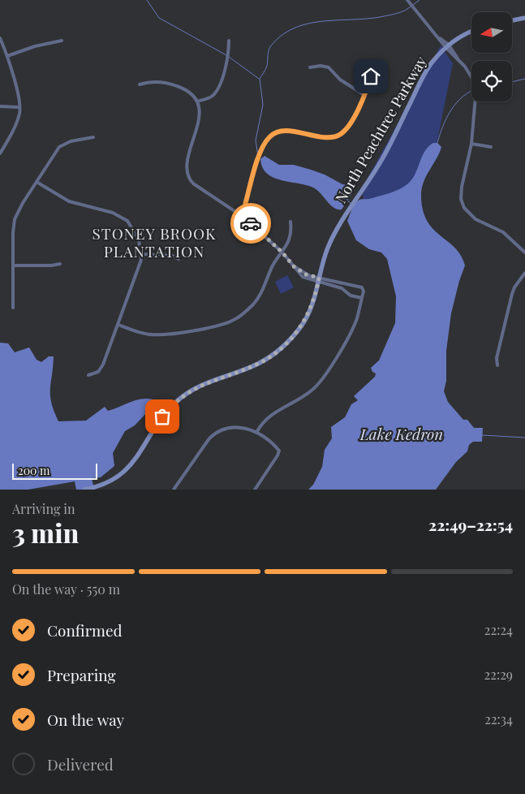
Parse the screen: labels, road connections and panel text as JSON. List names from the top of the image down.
{
  "streets": {
    "street": ["North Peachtree Parkway"]
  },
  "districts": ["STONEY BROOK PLANTATION"],
  "water": ["Lake Kedron"],
  "scale_bar": "200 m",
  "north": "left",
  "page": {
    "scale": "200 m",
    "heading": ["3 min", "Arriving in", "22:49–22:54"],
    "bar": "On the way · 550 m",
    "list": [
      ["Confirmed", "22:24"],
      ["Preparing", "22:29"],
      ["On the way", "22:34"],
      "Delivered"
    ]
  }
}
